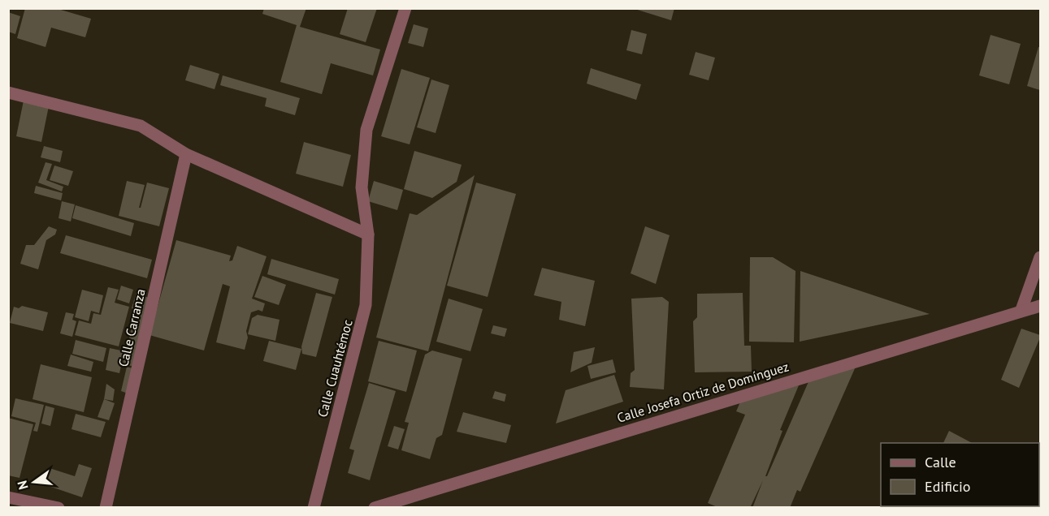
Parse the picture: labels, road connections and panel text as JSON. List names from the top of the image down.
{
  "streets": {
    "street": ["Calle Carranza", "Calle Cuauhtémoc", "Calle Josefa Ortiz de Domínguez"]
  },
  "legend": ["Calle", "Edificio"],
  "north": "left"
}
